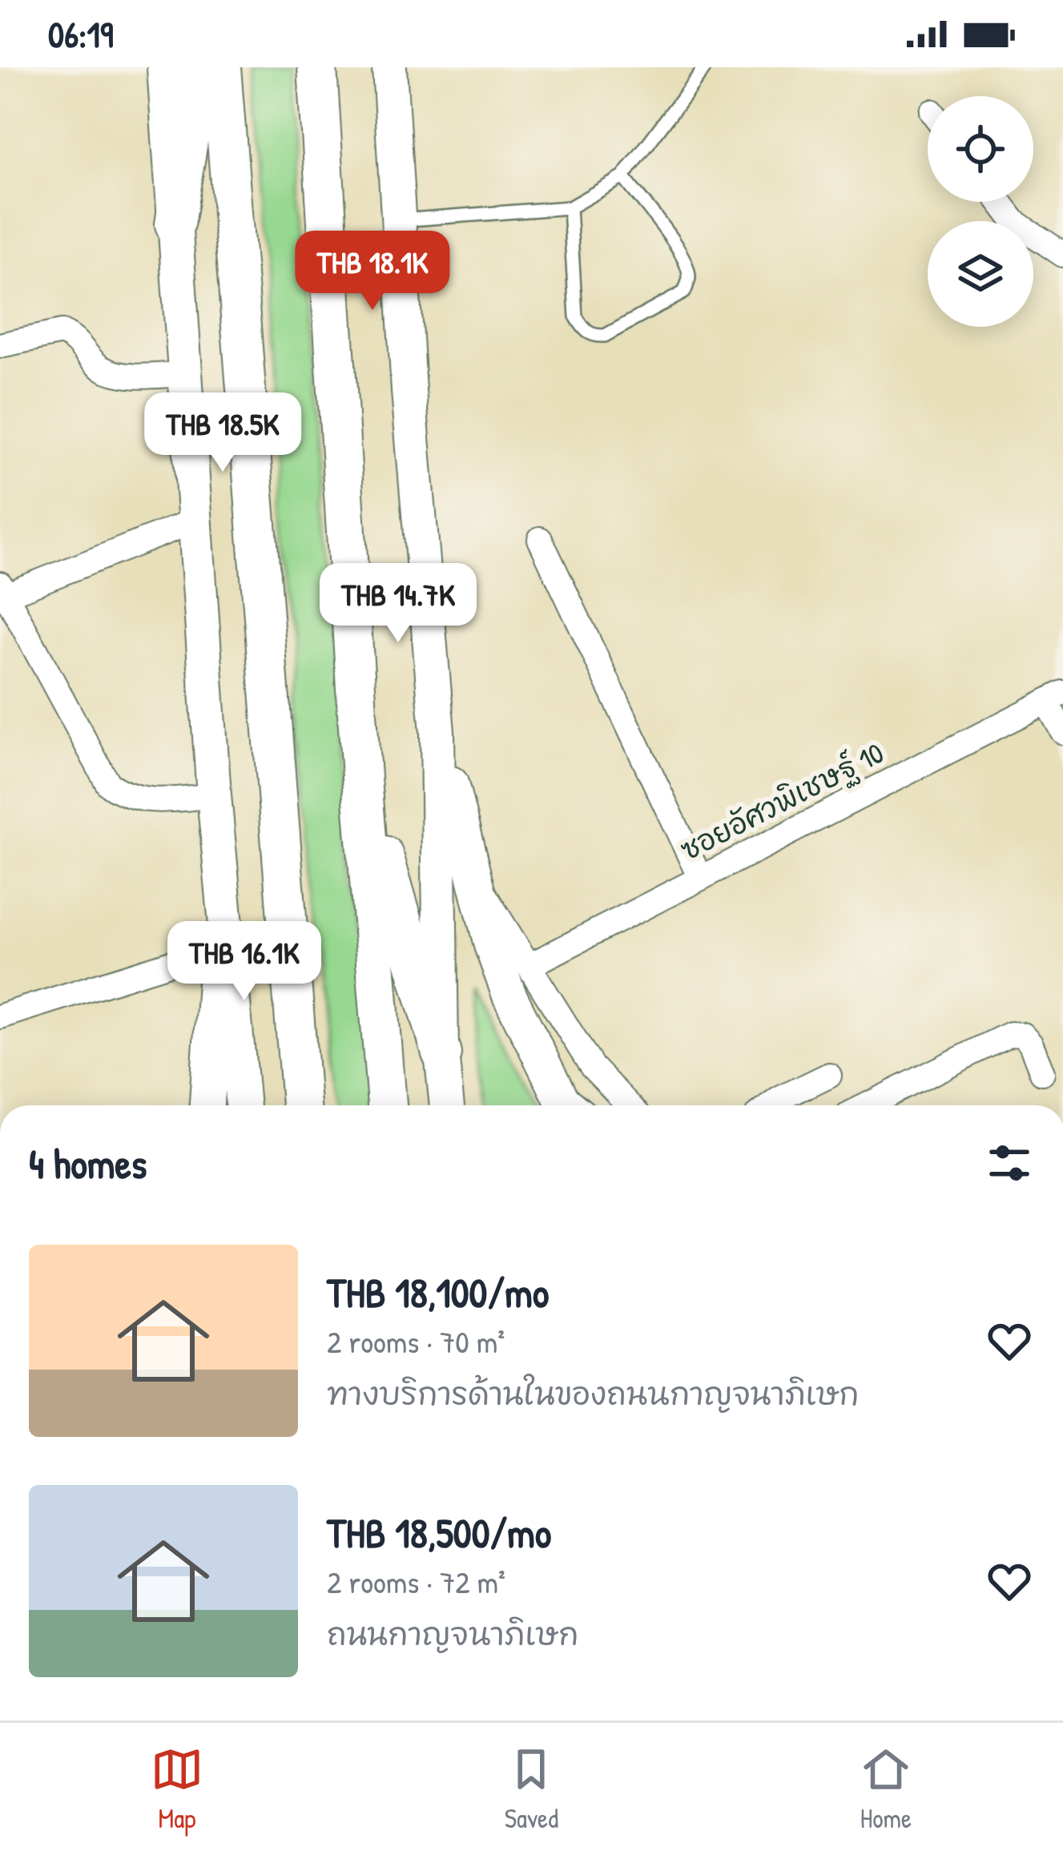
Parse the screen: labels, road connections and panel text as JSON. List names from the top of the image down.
{
  "streets": {
    "street": ["ซอยอัศวพิเชษฐ์ 10"]
  },
  "page": {
    "status": "06:19",
    "price": [
      "THB 18.1K",
      "THB 18.5K",
      "THB 14.7K",
      "THB 16.1K"
    ],
    "heading": "4 homes",
    "list": [
      {
        "name": "THB 18,100/mo",
        "note": "2 rooms · 70 m² · ทางบริการด้านในของถนนกาญจนาภิเษก"
      },
      {
        "name": "THB 18,500/mo",
        "note": "2 rooms · 72 m² · ถนนกาญจนาภิเษก"
      }
    ],
    "tabs": ["Map", "Saved", "Home"]
  }
}
